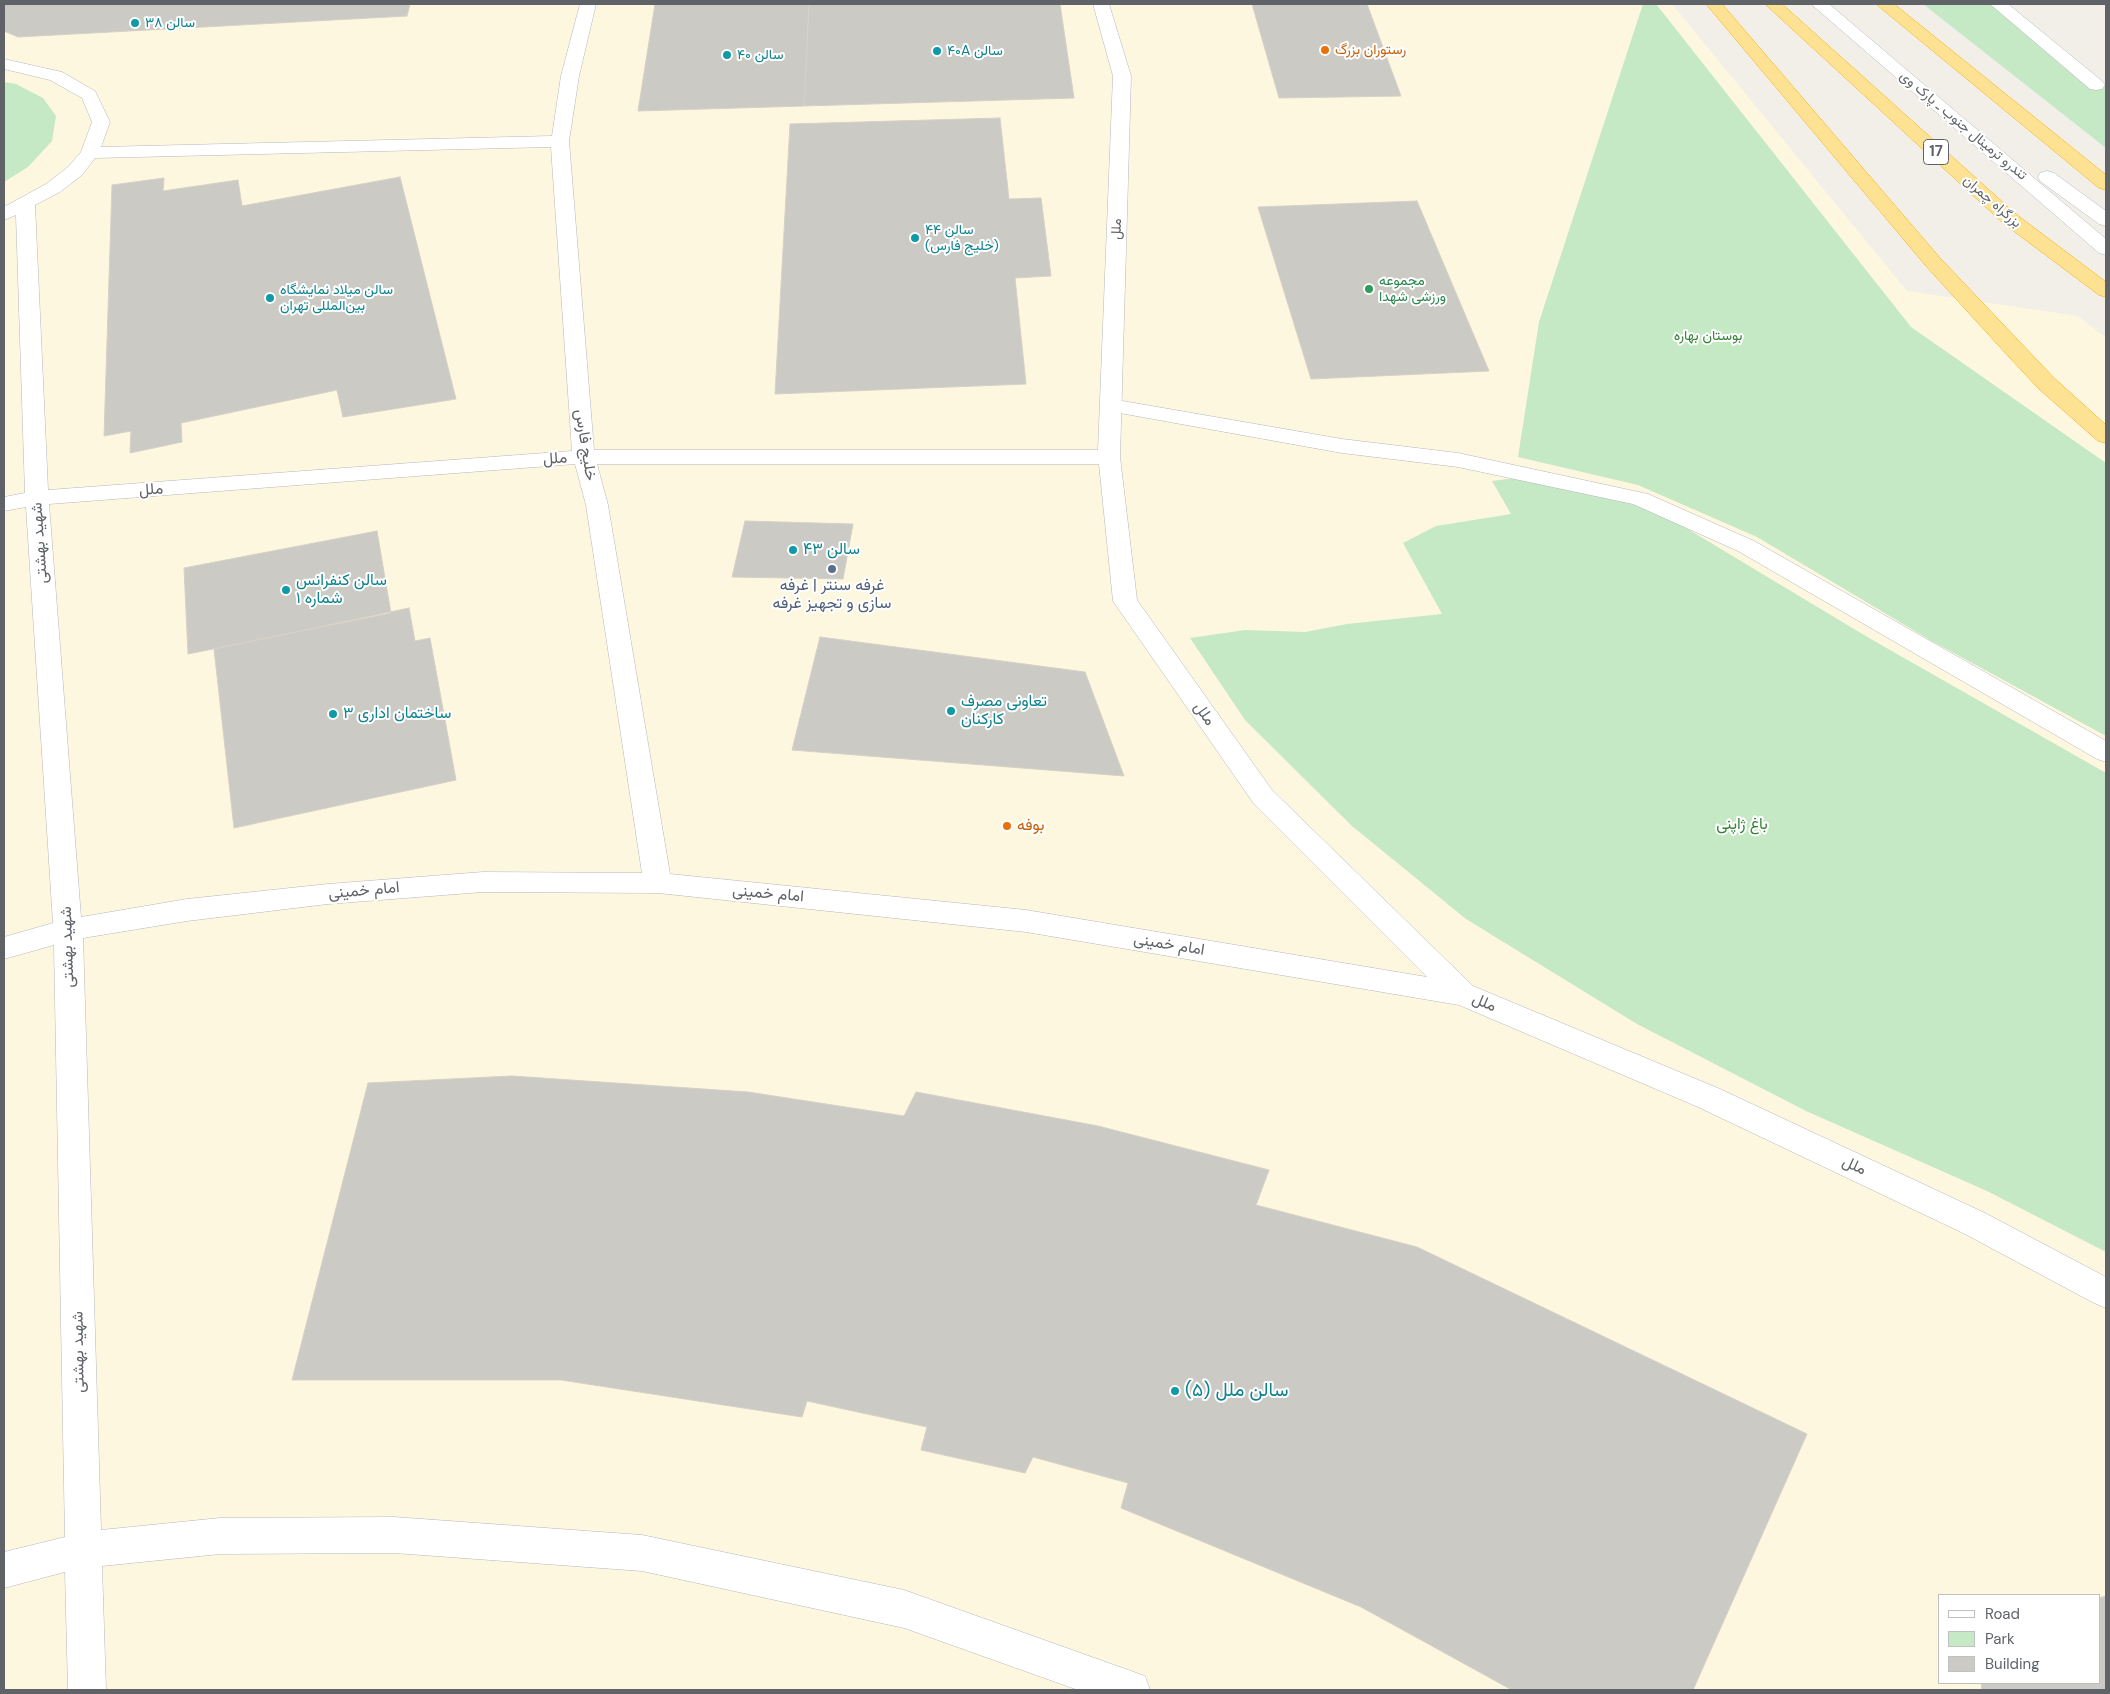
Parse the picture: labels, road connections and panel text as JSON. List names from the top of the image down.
{
  "streets": {
    "highway": ["17", "بزرگراه چمران"],
    "street": [
      "تندرو ترمینال جنوب ـ پارک وی",
      "ملل",
      "خلیج فارس",
      "شهید بهشتی",
      "امام خمینی"
    ]
  },
  "crossings": [
    ["ملل", "خلیج فارس"],
    ["ملل", "شهید بهشتی"],
    ["ملل", "امام خمینی"],
    ["خلیج فارس", "امام خمینی"],
    ["شهید بهشتی", "امام خمینی"]
  ],
  "parks": ["بوستان بهاره", "باغ ژاپنی"],
  "places": [
    "سالن ۳۸",
    "رستوران بزرگ",
    "۴۰A سالن",
    "سالن ۴۰",
    "سالن ۴۴ (خلیج فارس)",
    "مجموعه ورزشی شهدا",
    "سالن میلاد نمایشگاه بین‌المللی تهران",
    "سالن ۴۳",
    "غرفه سنتر | غرفه سازی و تجهیز غرفه",
    "سالن کنفرانس شماره ۱",
    "تعاونی مصرف کارکنان",
    "ساختمان اداری ۳",
    "بوفه",
    "(۵) سالن ملل"
  ],
  "legend": ["Road", "Park", "Building"]
}
